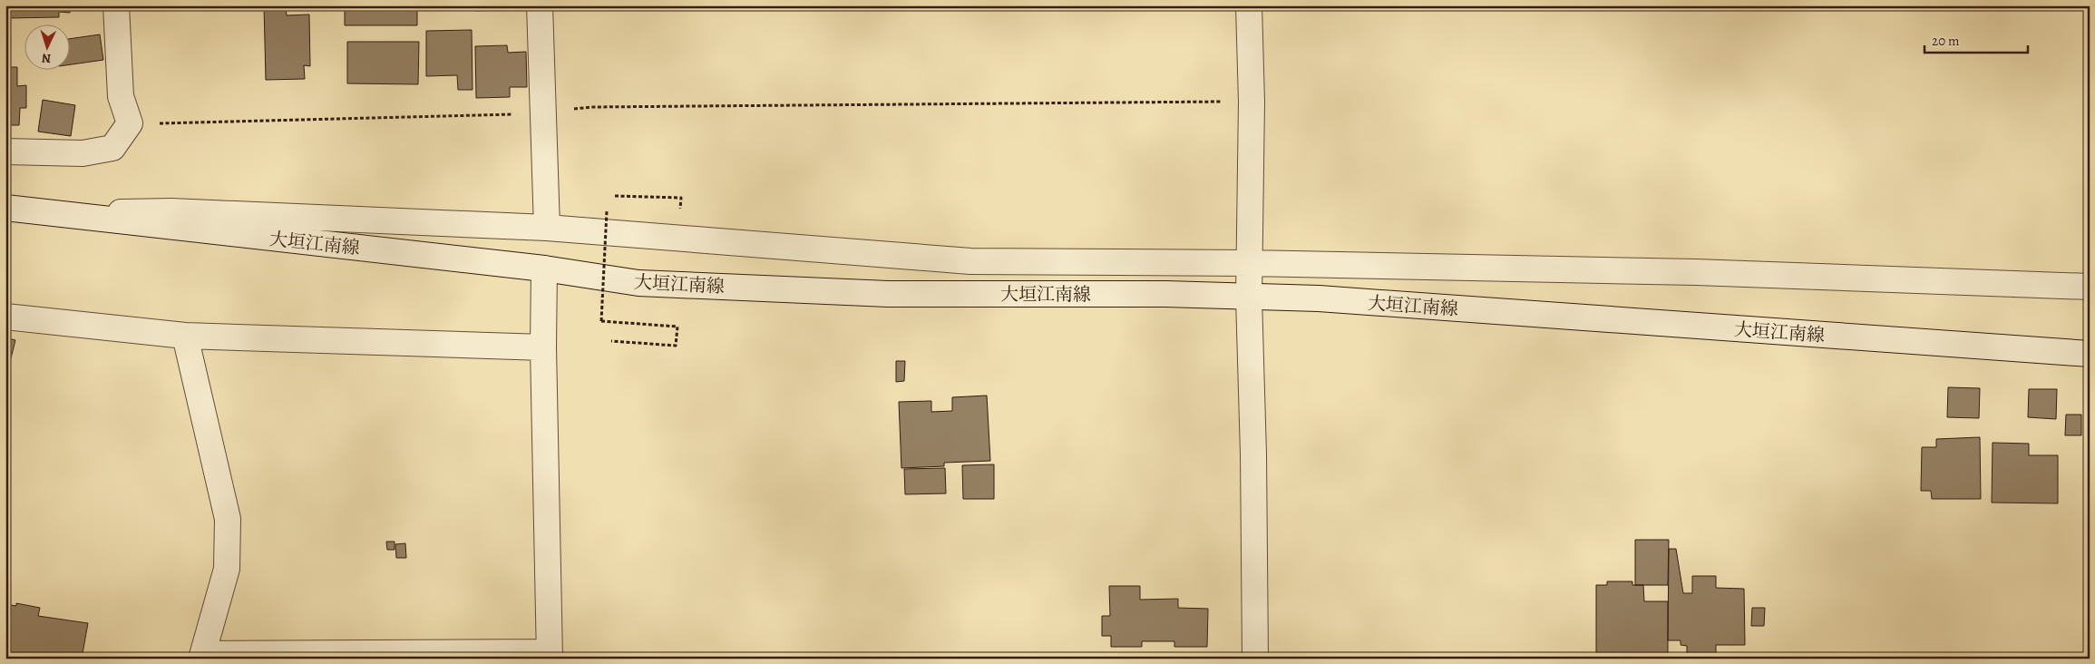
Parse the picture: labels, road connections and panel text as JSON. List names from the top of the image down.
{
  "streets": {
    "street": ["大垣江南線"]
  },
  "scale_bar": "20 m",
  "north": "bottom"
}
